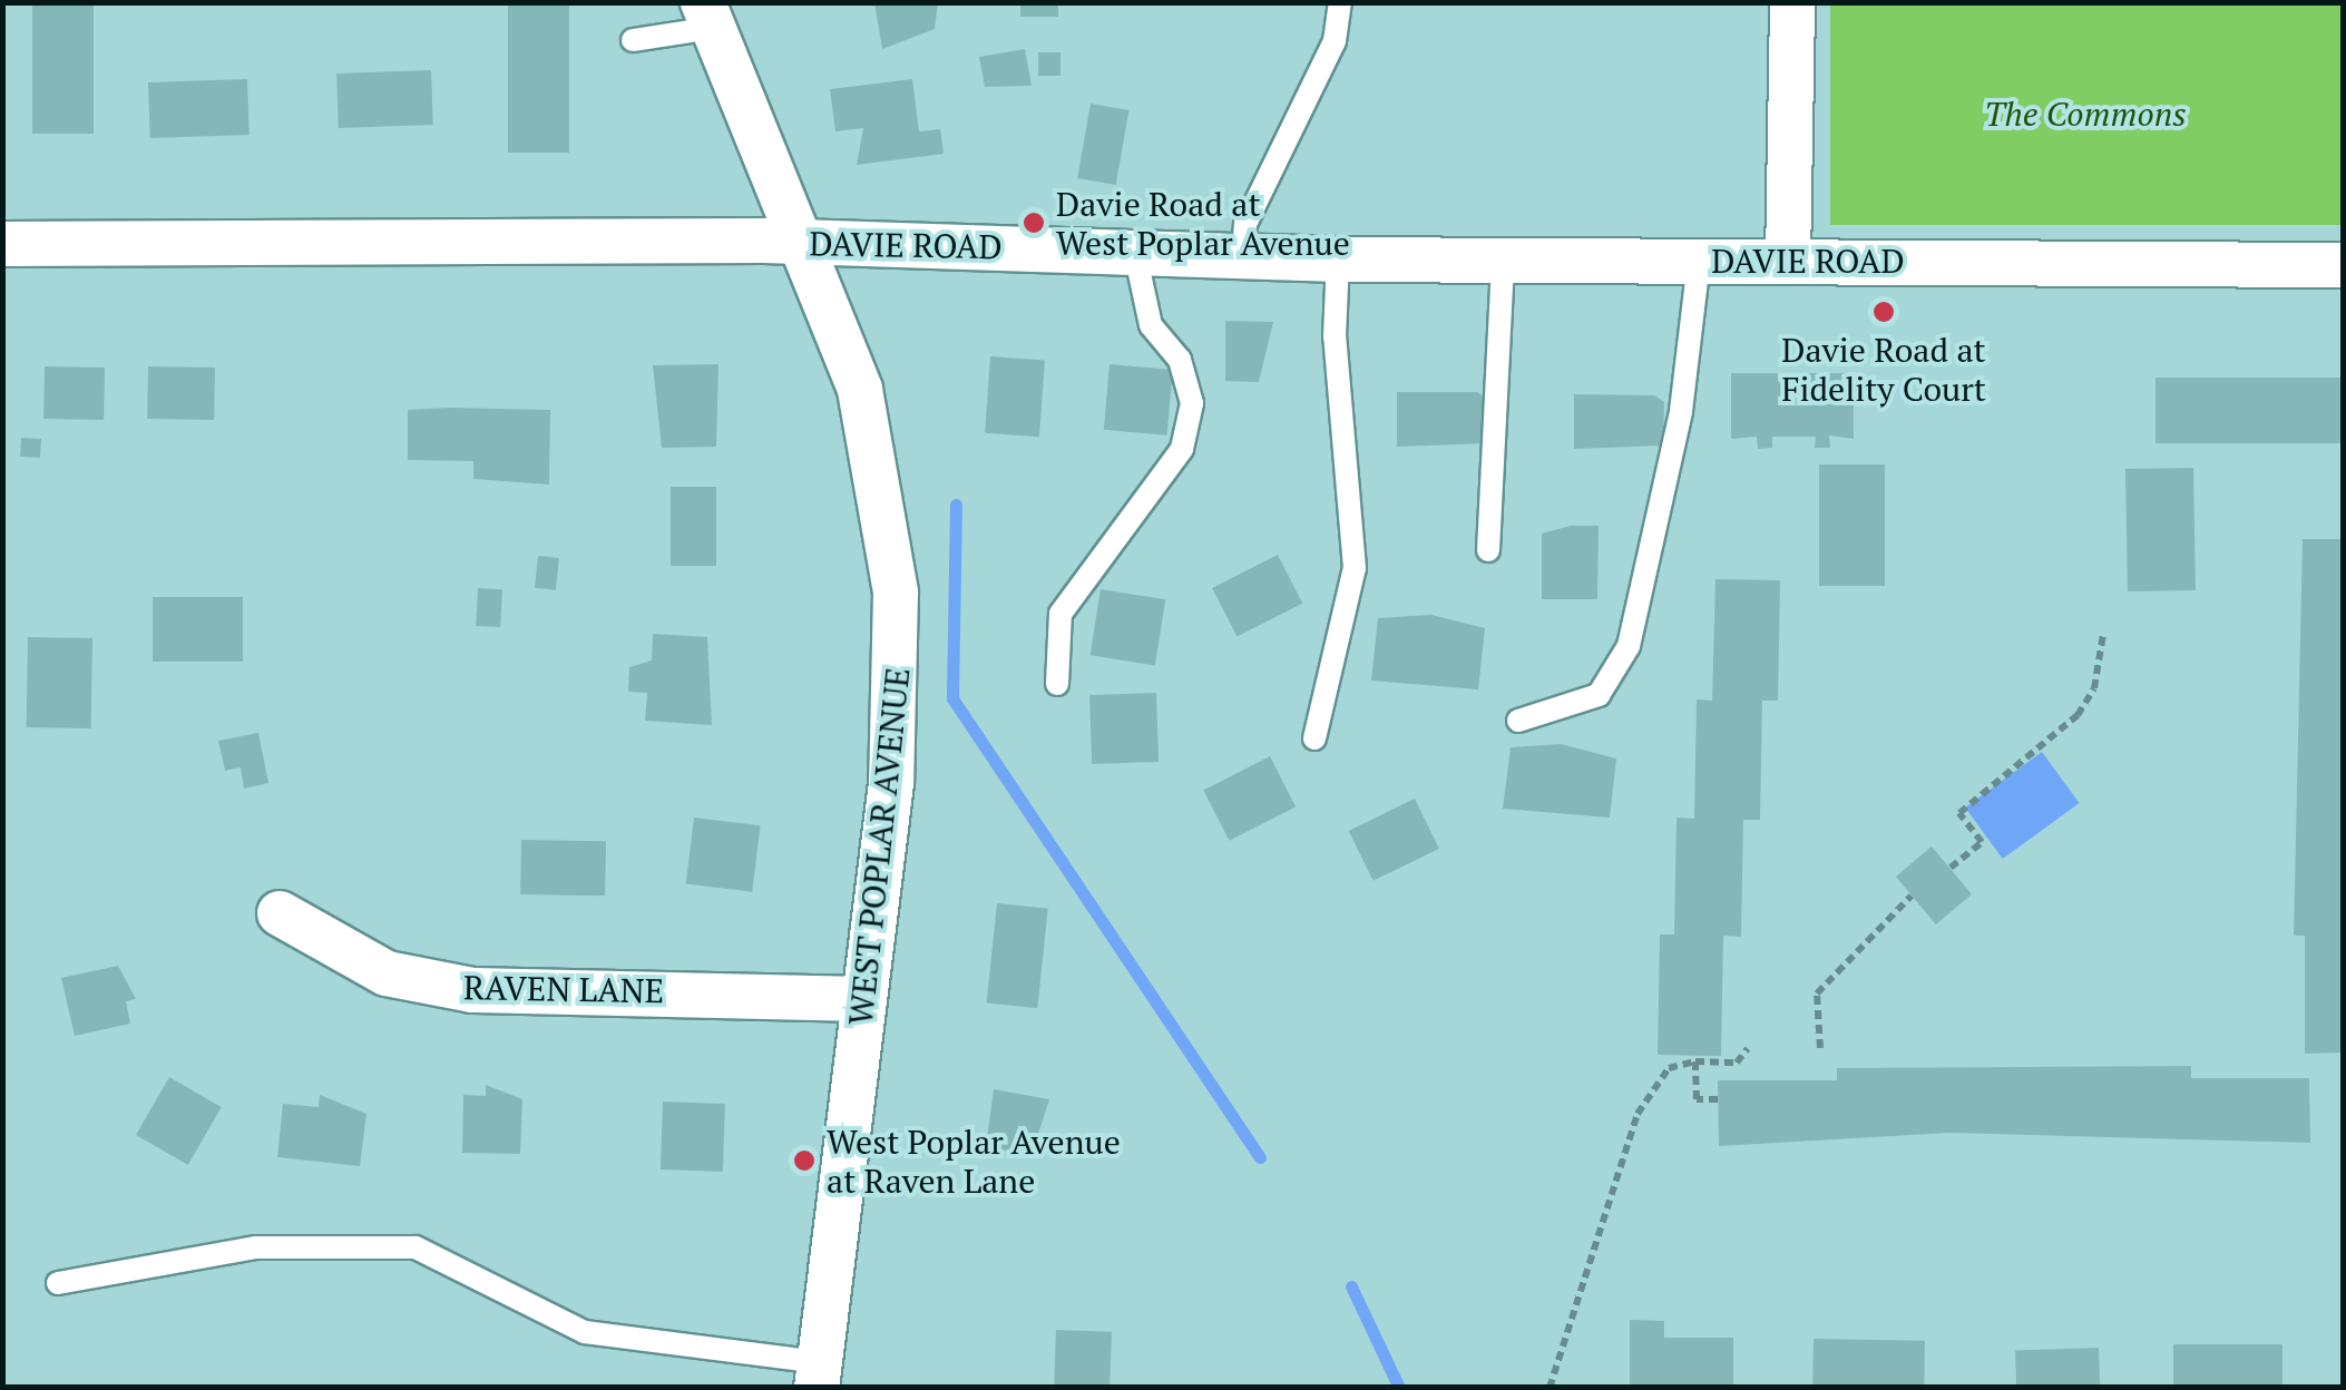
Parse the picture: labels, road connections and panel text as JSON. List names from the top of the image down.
{
  "streets": {
    "street": ["DAVIE ROAD", "WEST POPLAR AVENUE", "RAVEN LANE"]
  },
  "crossings": [
    ["DAVIE ROAD", "WEST POPLAR AVENUE"],
    ["WEST POPLAR AVENUE", "RAVEN LANE"]
  ],
  "parks": ["The Commons"],
  "places": ["Davie Road at West Poplar Avenue", "Davie Road at Fidelity Court", "West Poplar Avenue at Raven Lane"]
}
